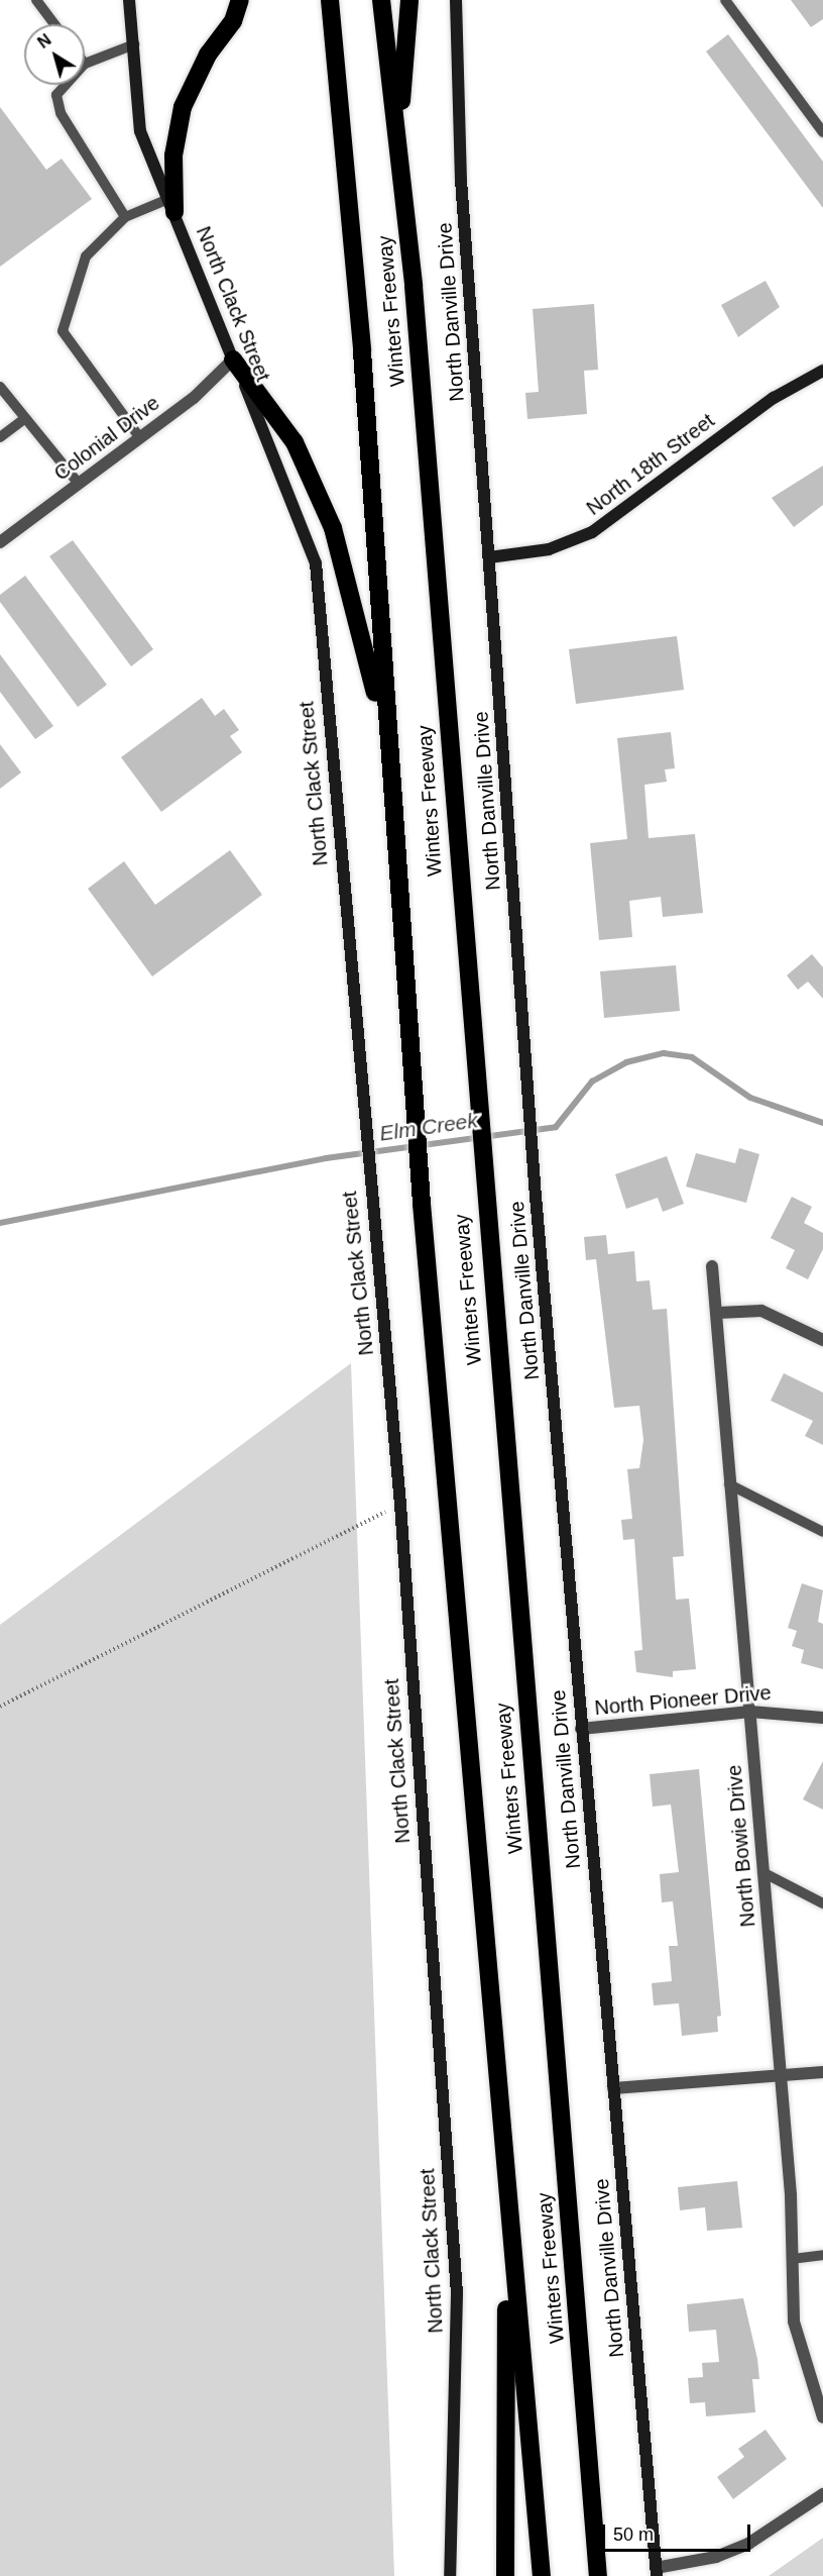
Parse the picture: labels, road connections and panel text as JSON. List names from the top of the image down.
{
  "streets": {
    "highway": ["Winters Freeway"],
    "main road": ["North Clack Street", "North Danville Drive", "North 18th Street"],
    "street": ["Colonial Drive", "North Pioneer Drive", "North Bowie Drive"]
  },
  "crossings": [
    ["North Clack Street", "Colonial Drive"],
    ["North Danville Drive", "North 18th Street"],
    ["North Danville Drive", "North Pioneer Drive"],
    ["North Pioneer Drive", "North Bowie Drive"]
  ],
  "water": ["Elm Creek"],
  "scale_bar": "50 m",
  "north": "top left"
}
